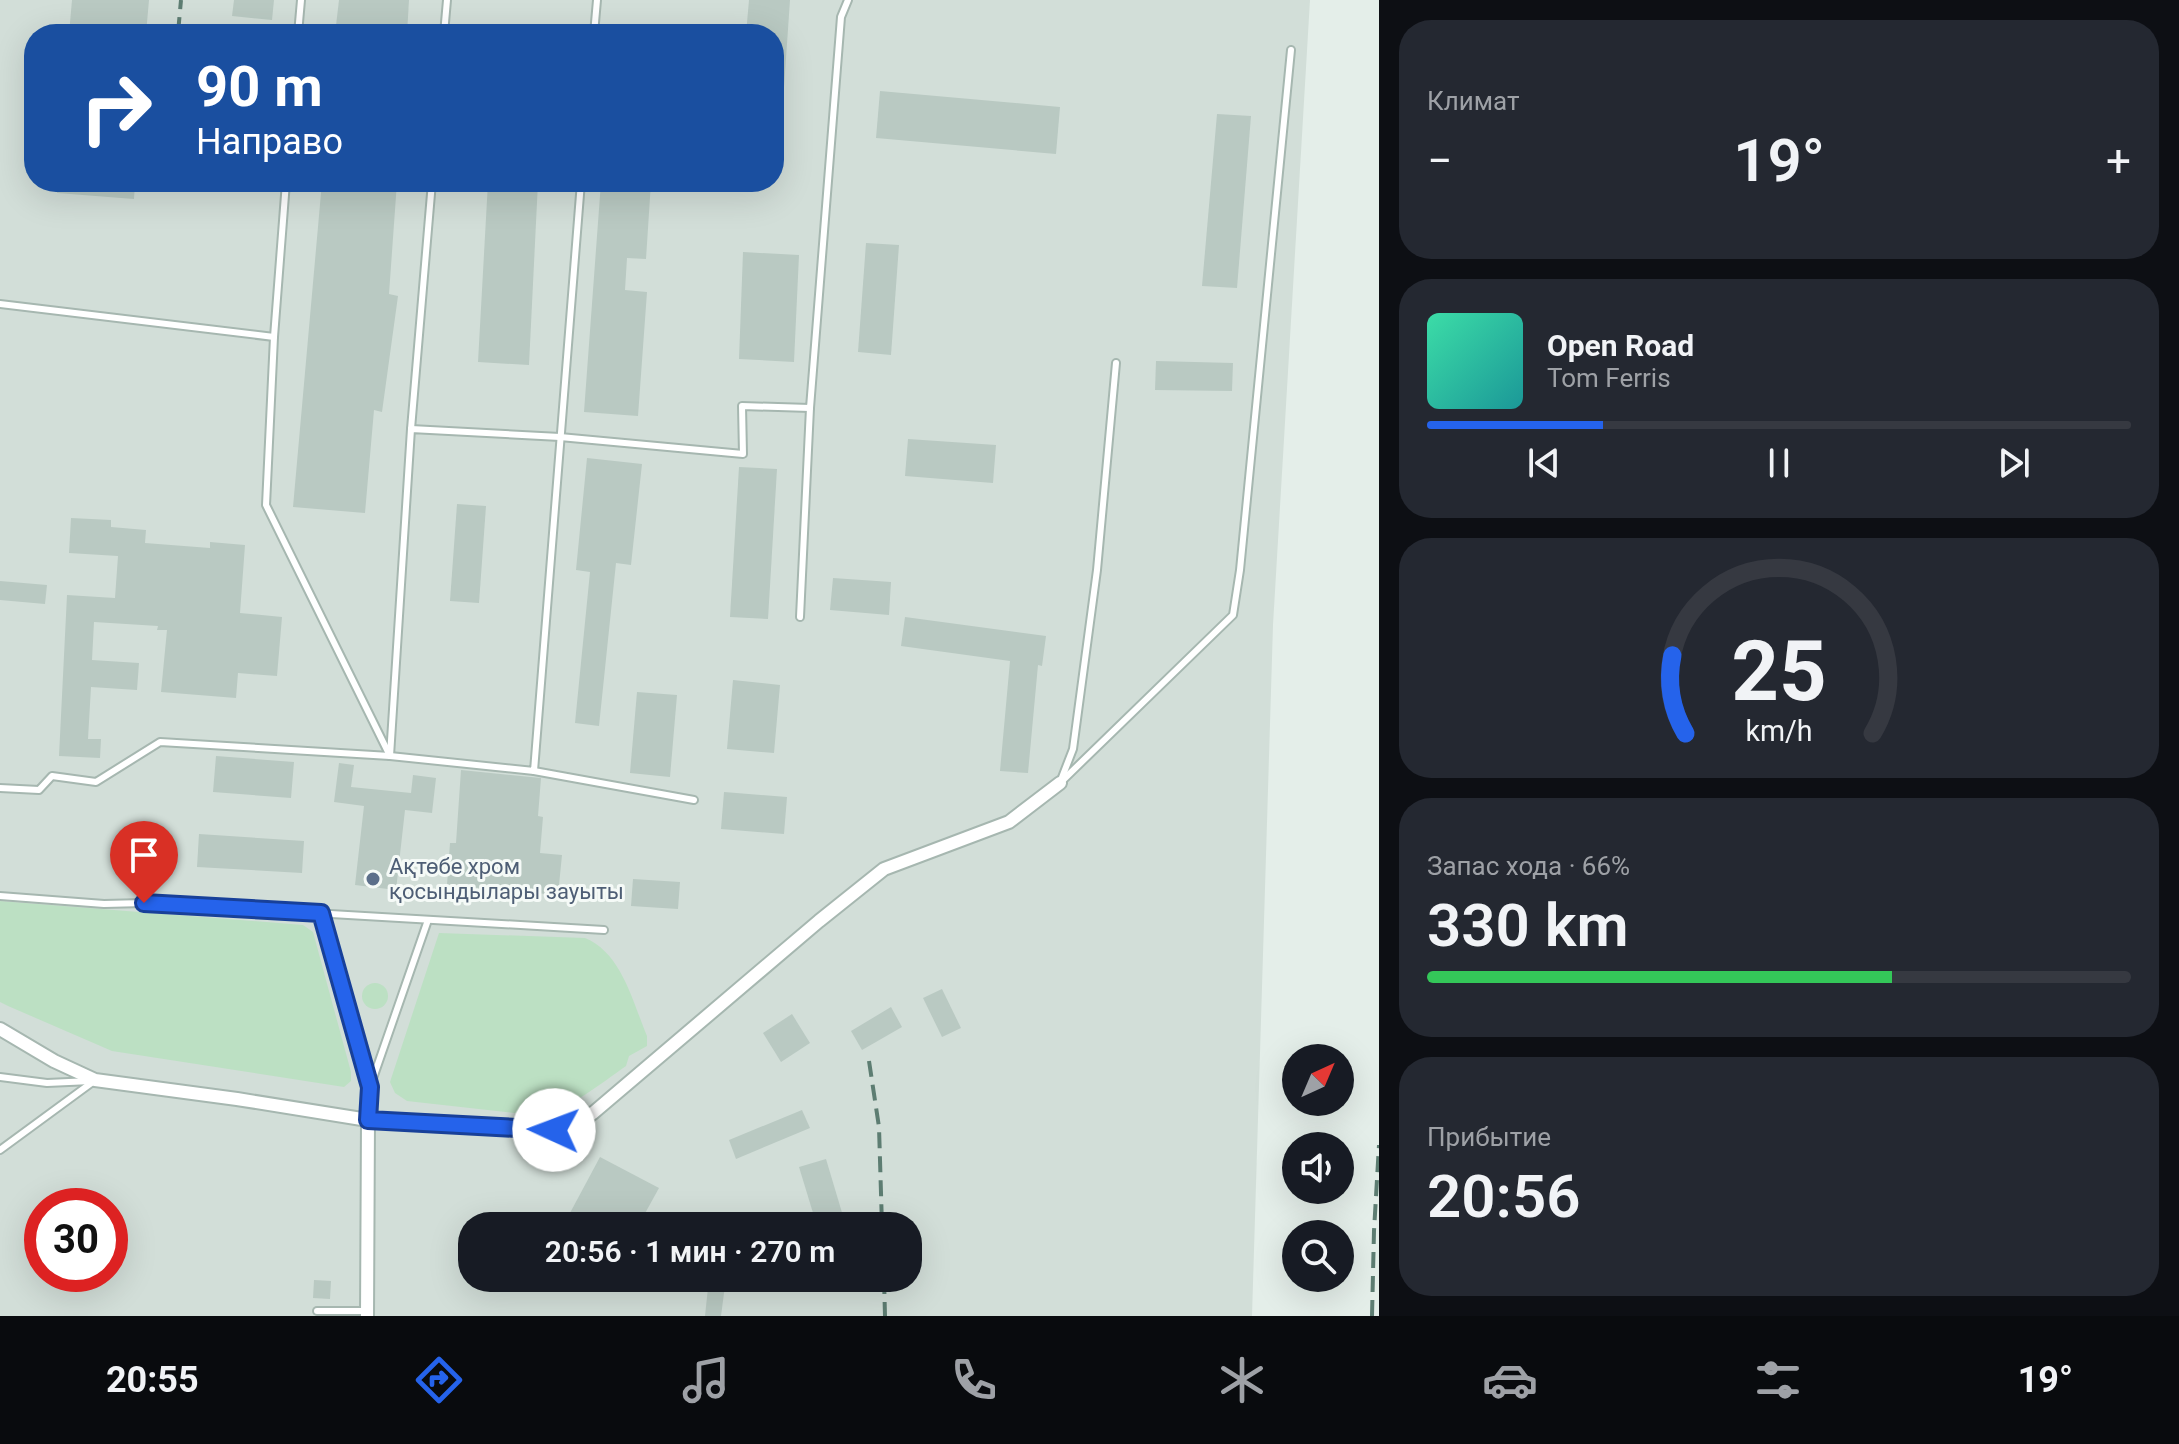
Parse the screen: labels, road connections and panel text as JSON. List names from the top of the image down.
{
  "places": ["Ақтөбе хром қосындылары зауыты"],
  "north": "top right",
  "page": {
    "tile": [
      "Климат",
      ["Запас хода · 66%", "330 km"],
      ["Прибытие", "20:56"]
    ],
    "turn": ["90 m", "Направо"],
    "heat": ["−", "19°", "+"],
    "song": ["Open Road", "Tom Ferris"],
    "limit": "30",
    "trip": "20:56 · 1 мин · 270 m",
    "tabs": ["20:55", "19°"],
    "gauge": ["25", "km/h"]
  }
}
